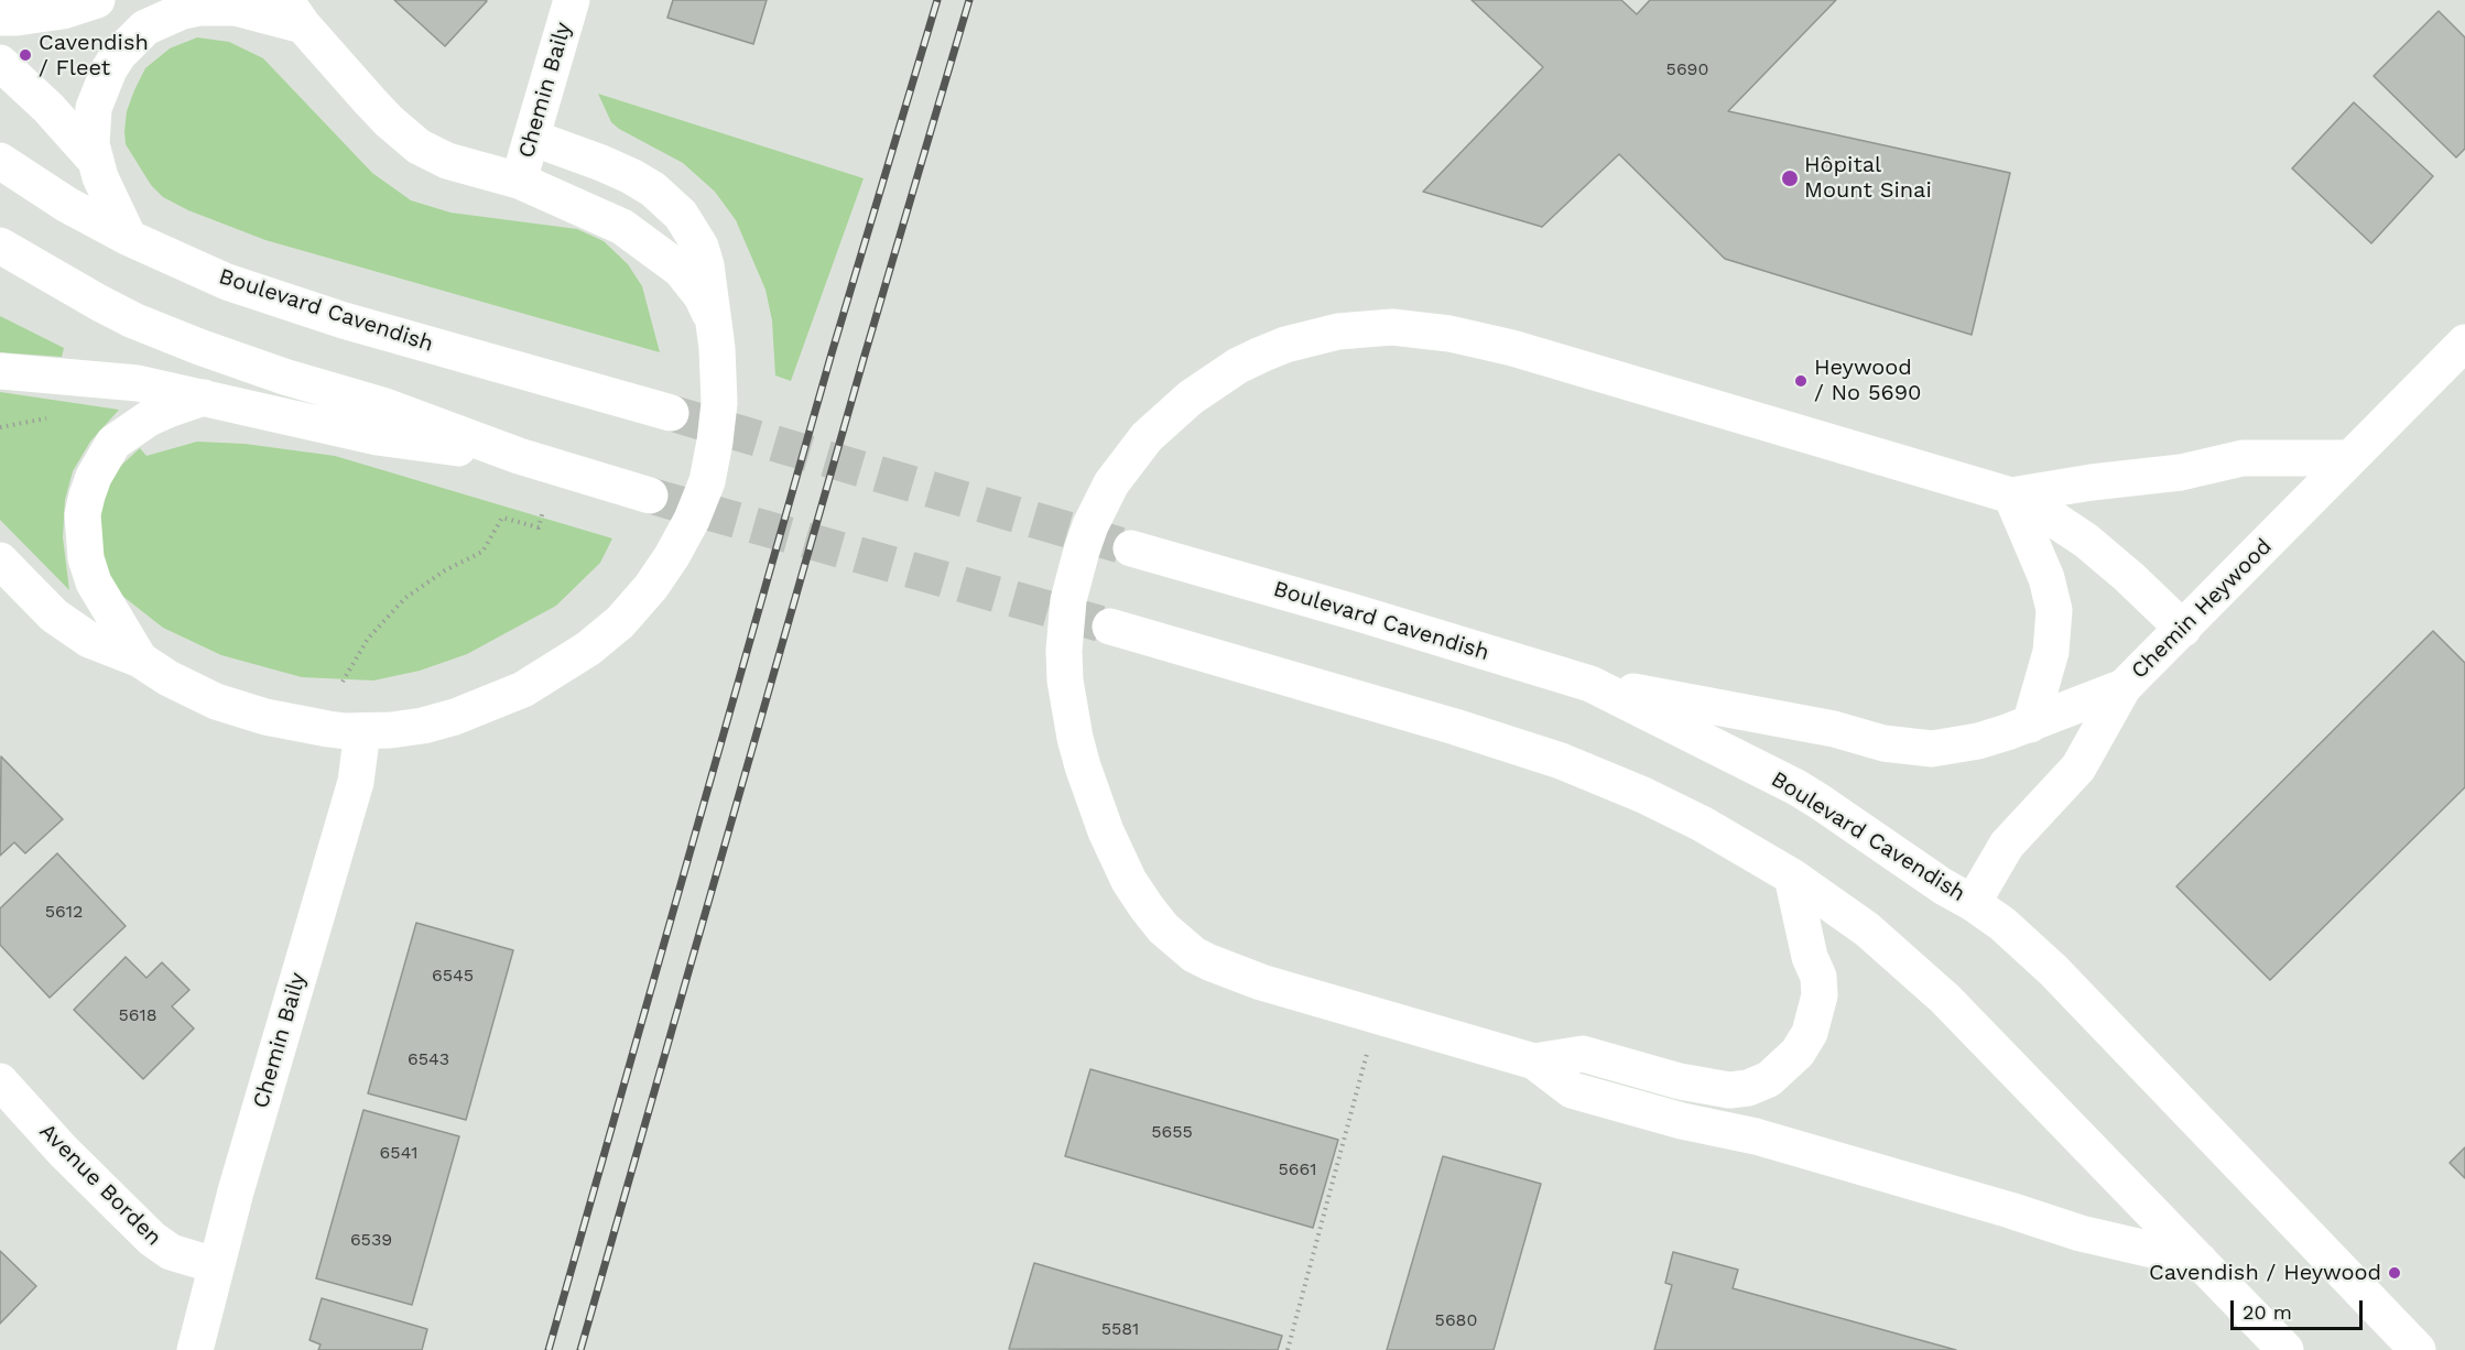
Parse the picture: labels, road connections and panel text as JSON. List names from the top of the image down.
{
  "streets": {
    "main road": [
      "Chemin Baily",
      "Boulevard Cavendish",
      "Chemin Heywood",
      "Avenue Borden"
    ]
  },
  "crossings": [
    ["Chemin Baily", "Avenue Borden"],
    ["Boulevard Cavendish", "Chemin Heywood"]
  ],
  "places": [
    "Cavendish / Fleet",
    "Hôpital Mount Sinai",
    "Heywood / No 5690",
    "Cavendish / Heywood"
  ],
  "house_numbers": [
    "5690",
    "5612",
    "6545",
    "5618",
    "6543",
    "5655",
    "6541",
    "5661",
    "6539",
    "5680",
    "5581"
  ],
  "scale_bar": "20 m"
}
